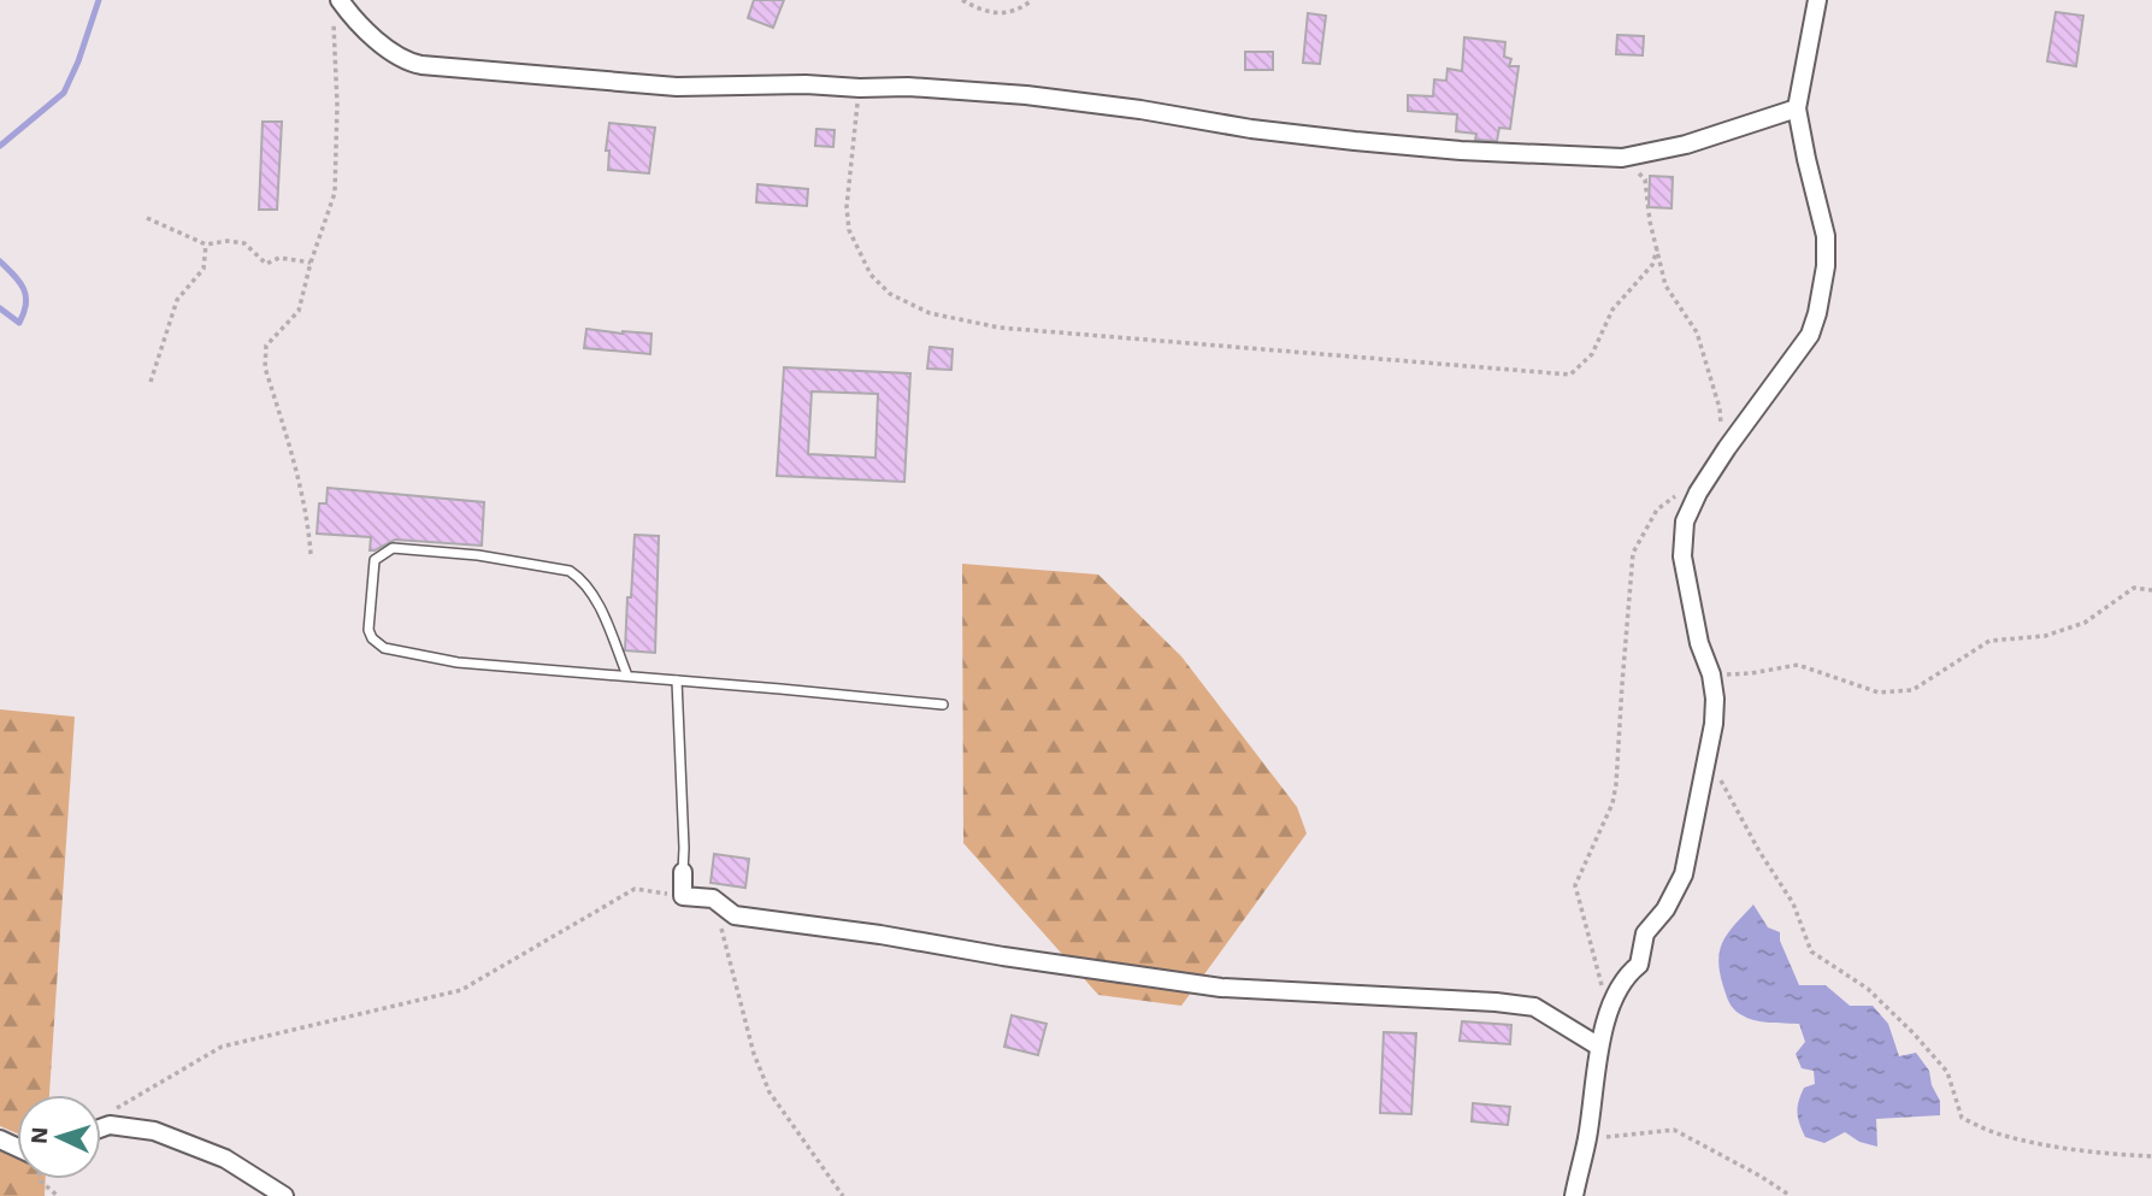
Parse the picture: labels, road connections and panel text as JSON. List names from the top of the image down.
{
  "north": "left"
}
